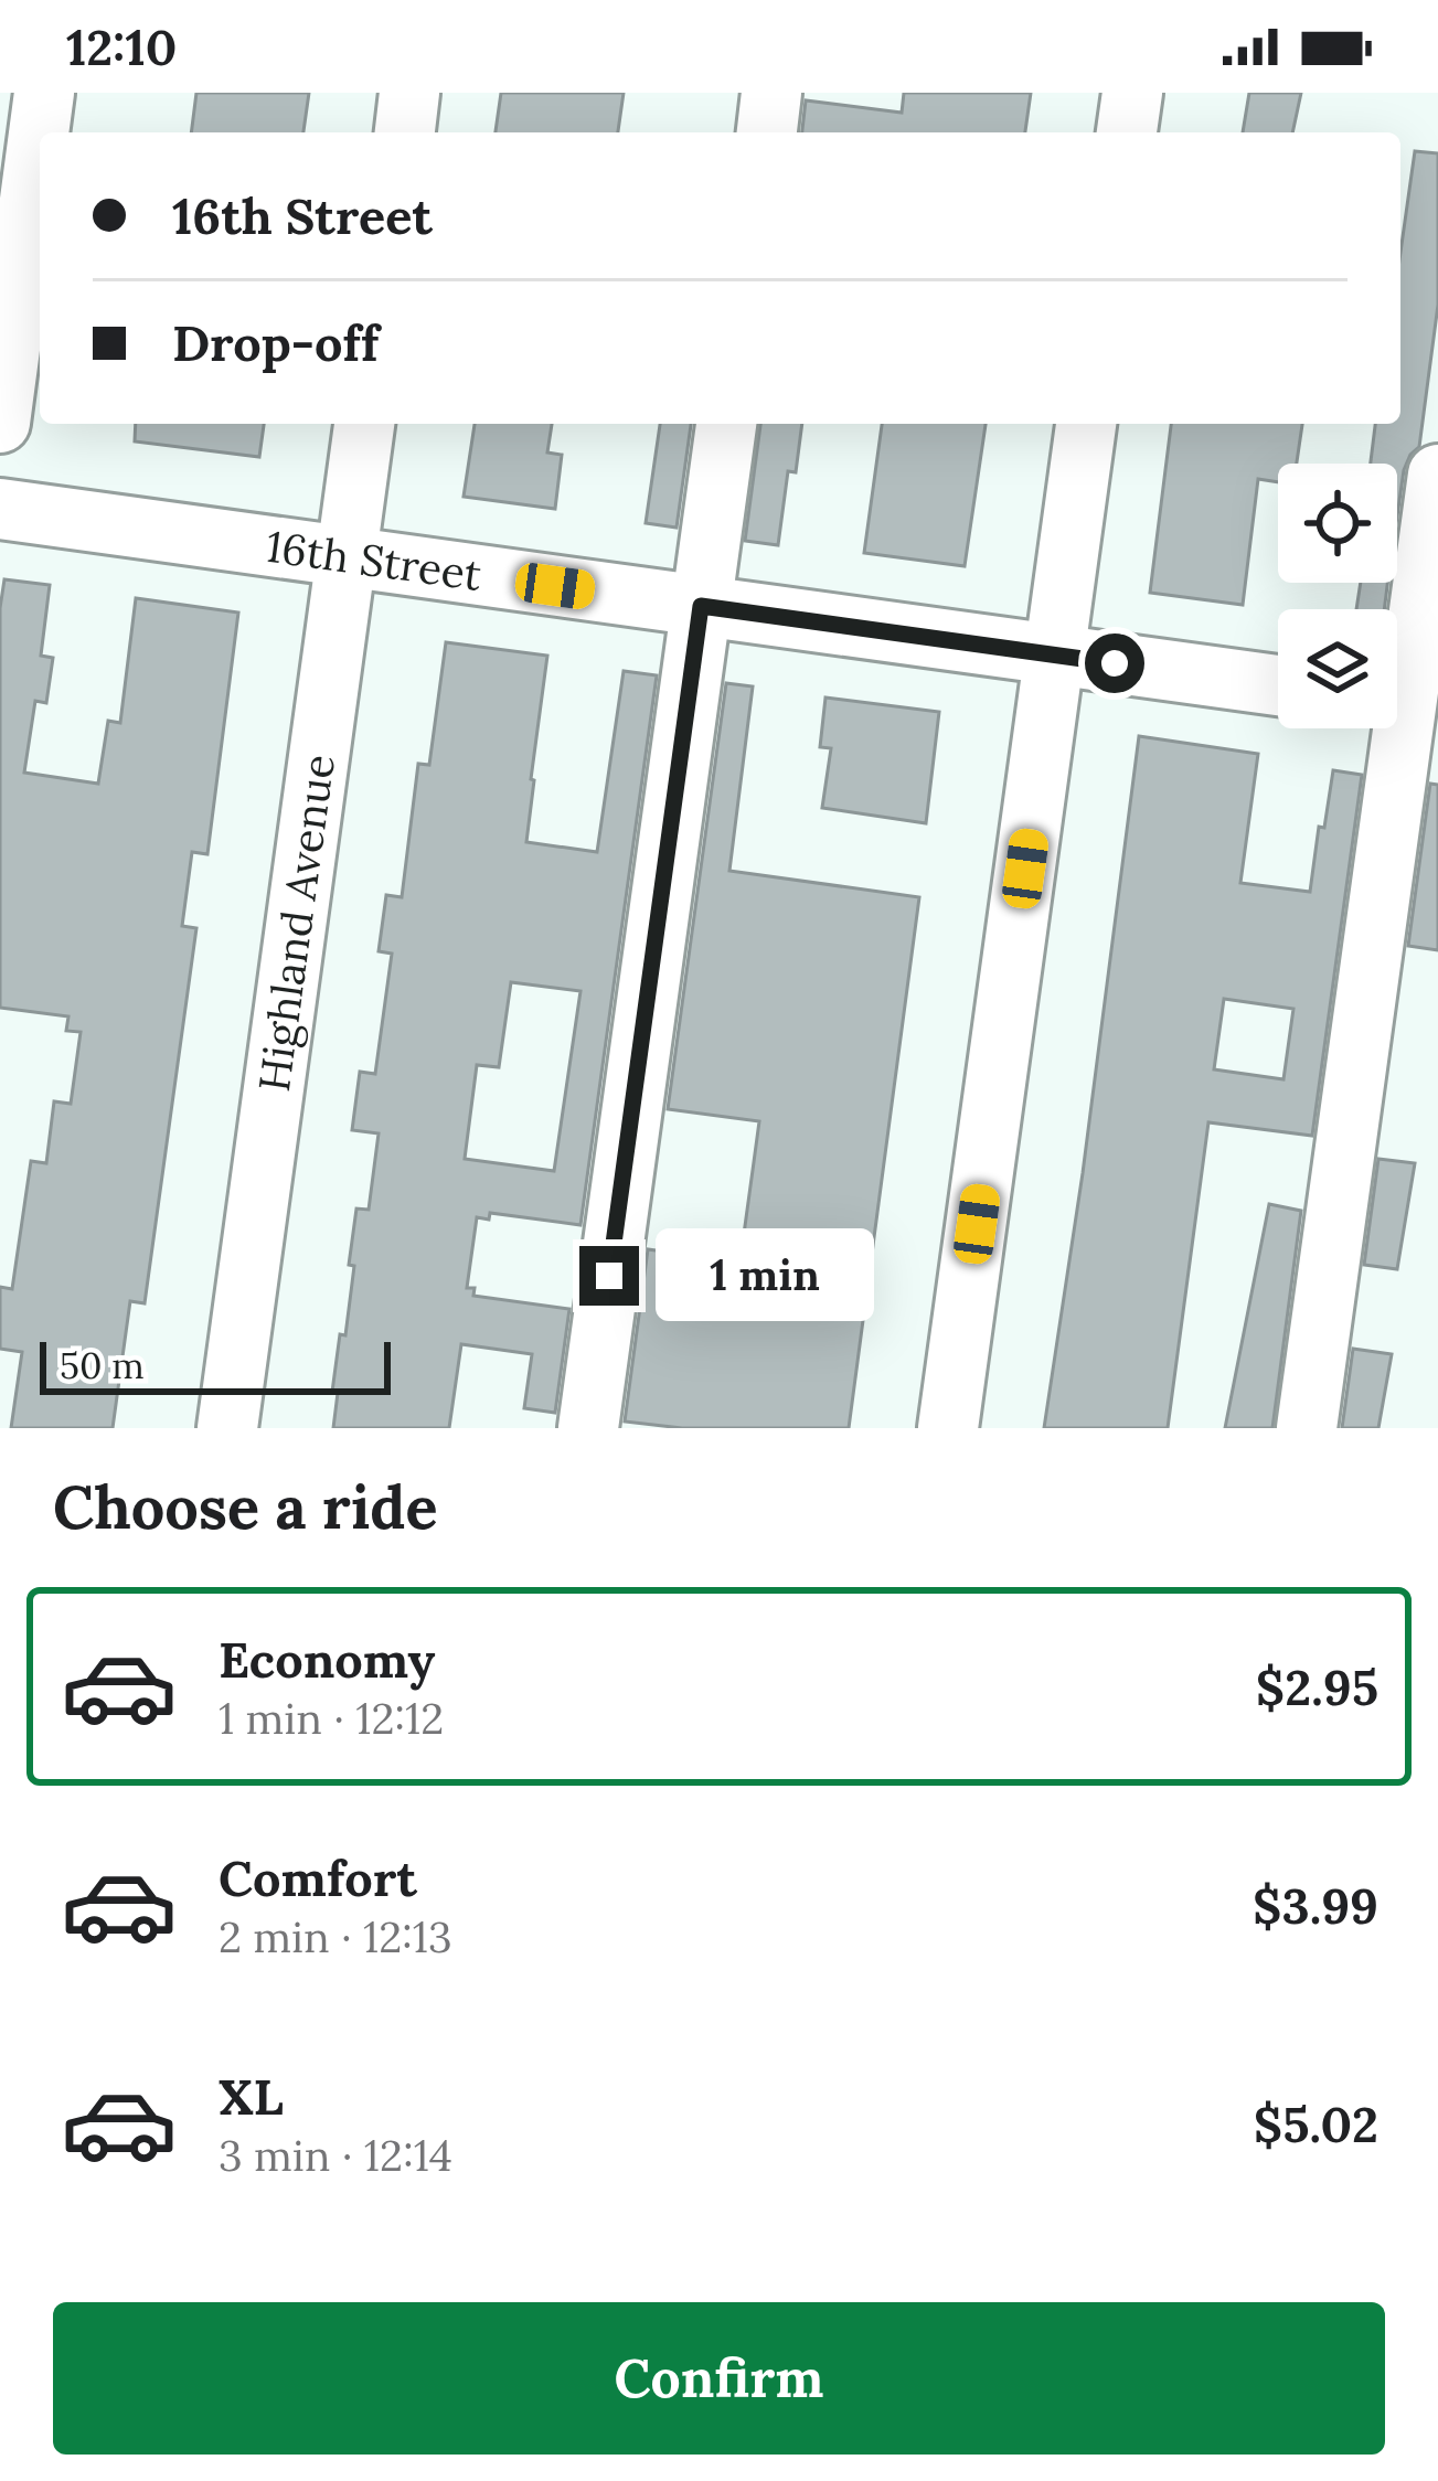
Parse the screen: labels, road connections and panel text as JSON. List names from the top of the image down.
{
  "streets": {
    "street": ["16th Street", "Highland Avenue"]
  },
  "crossings": [
    ["16th Street", "Highland Avenue"]
  ],
  "scale_bar": "50 m",
  "page": {
    "status": "12:10",
    "banner": ["16th Street", "Drop-off"],
    "bubble": "1 min",
    "scale": "50 m",
    "heading": "Choose a ride",
    "list": [
      {
        "name": "Economy",
        "note": "1 min · 12:12",
        "value": "$2.95"
      },
      {
        "name": "Comfort",
        "note": "2 min · 12:13",
        "value": "$3.99"
      },
      {
        "name": "XL",
        "note": "3 min · 12:14",
        "value": "$5.02"
      }
    ],
    "buttons": "Confirm"
  }
}
